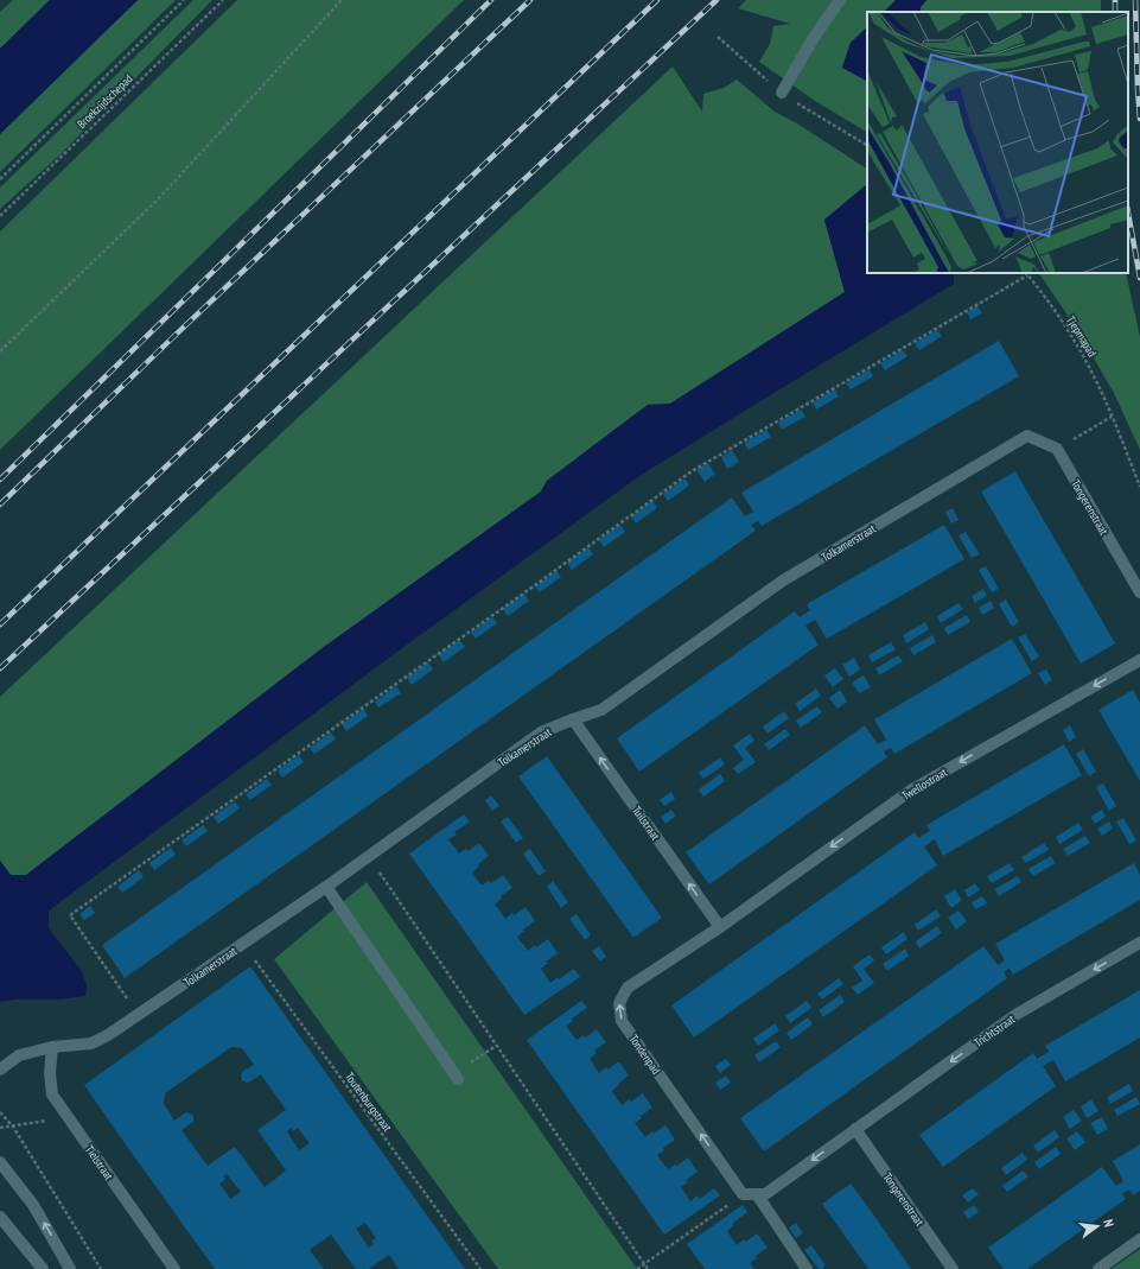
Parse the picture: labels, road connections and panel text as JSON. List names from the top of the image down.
{
  "streets": {
    "street": [
      "Tongerenstraat",
      "Tolkamerstraat",
      "Twellostraat",
      "Tuilstraat",
      "Trichtstraat",
      "Tondenpad",
      "Tielstraat"
    ],
    "path": ["Broekzijdschepad", "Tjepmapad", "Toutenburgstraat"]
  },
  "crossings": [
    ["Tongerenstraat", "Tolkamerstraat"],
    ["Tongerenstraat", "Trichtstraat"],
    ["Tolkamerstraat", "Tuilstraat"],
    ["Tolkamerstraat", "Toutenburgstraat"],
    ["Tolkamerstraat", "Tielstraat"],
    ["Twellostraat", "Tuilstraat"],
    ["Twellostraat", "Tondenpad"],
    ["Tuilstraat", "Tondenpad"]
  ],
  "one_way": ["Twellostraat", "Tuilstraat", "Trichtstraat"],
  "north": "right"
}
